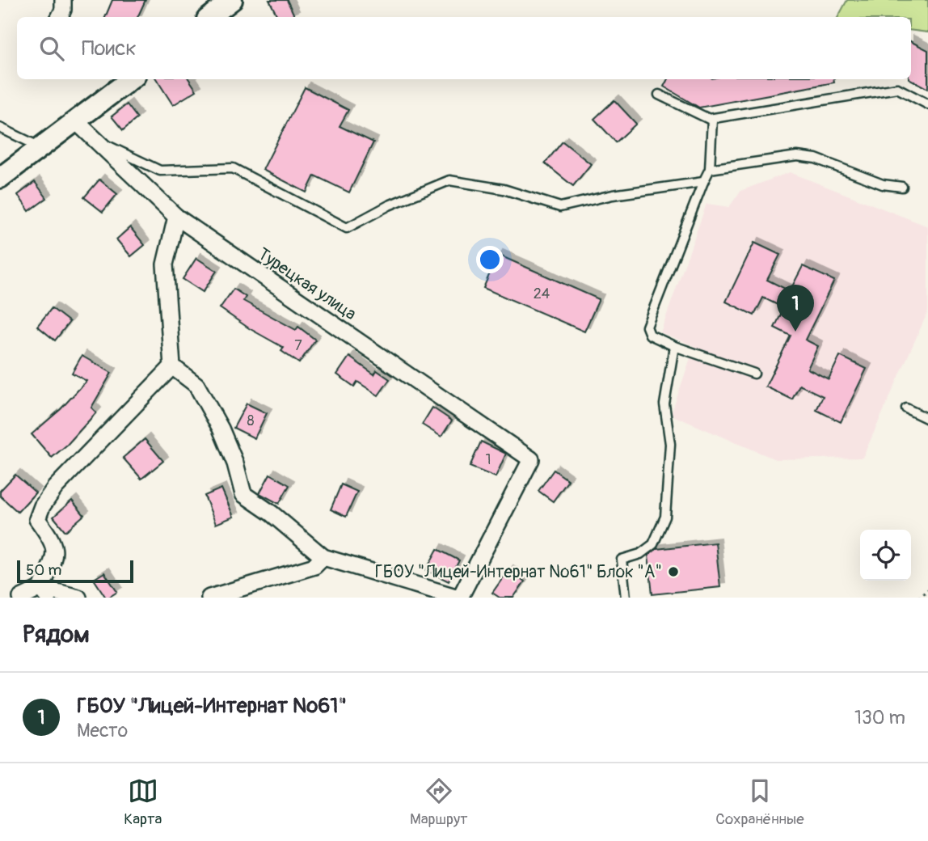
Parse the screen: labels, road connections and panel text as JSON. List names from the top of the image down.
{
  "streets": {
    "street": ["Турецкая улица"]
  },
  "places": ["ГБОУ \"Лицей-Интернат №61\" Блок \"А\""],
  "house_numbers": [
    "24",
    "7",
    "8",
    "1"
  ],
  "scale_bar": "50 m",
  "page": {
    "search": "Поиск",
    "pins": "1",
    "scale": "50 m",
    "heading": "Рядом",
    "list": [
      {
        "mark": "1",
        "name": "ГБОУ \"Лицей-Интернат №61\"",
        "note": "Место",
        "value": "130 m"
      }
    ],
    "nav": ["Карта", "Маршрут", "Сохранённые"]
  }
}
